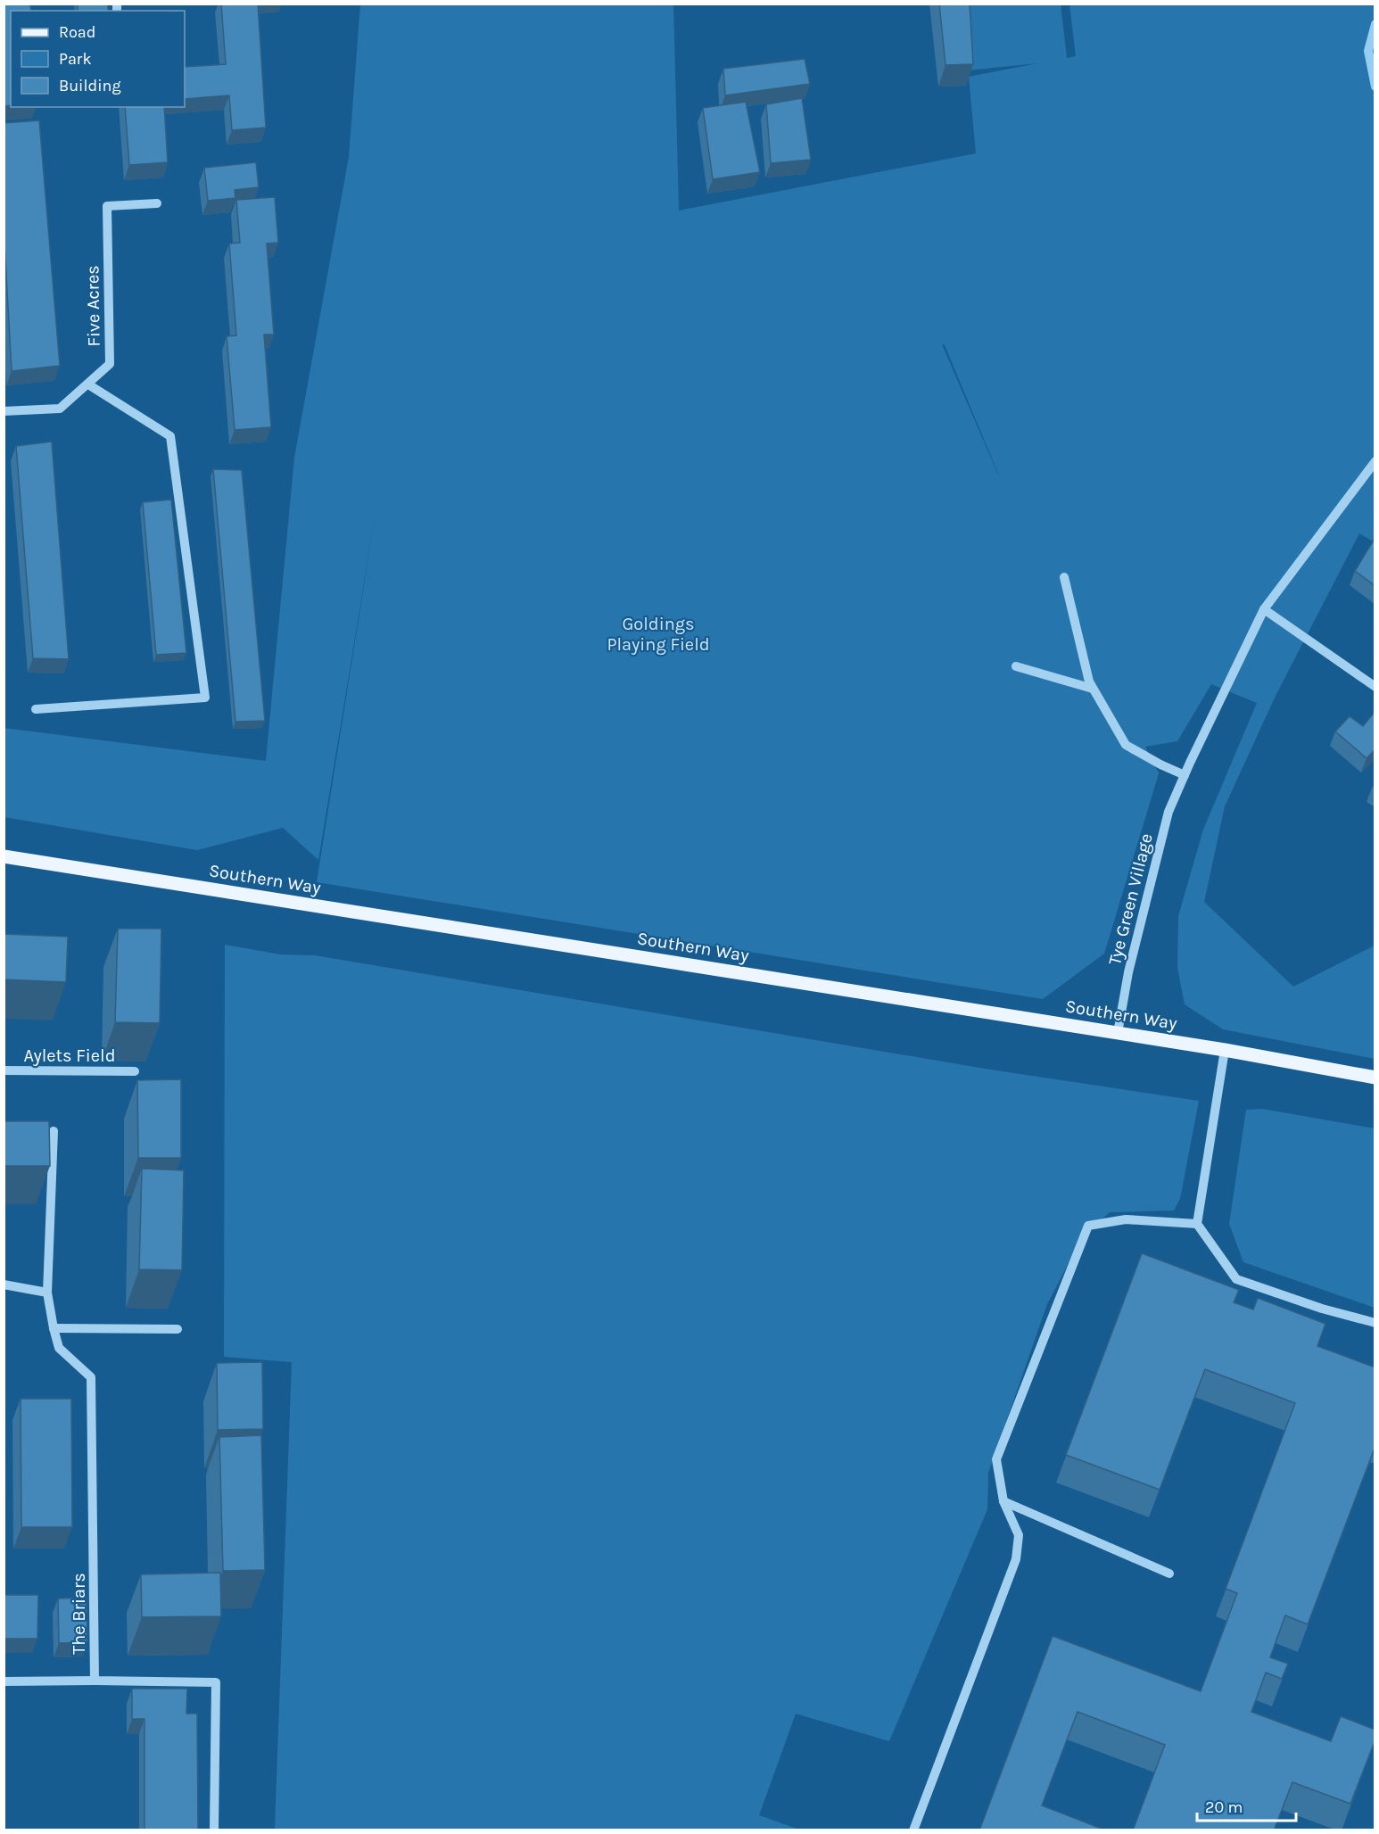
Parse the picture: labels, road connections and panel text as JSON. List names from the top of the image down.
{
  "streets": {
    "main road": ["Southern Way"],
    "street": [
      "Five Acres",
      "Tye Green Village",
      "Aylets Field",
      "The Briars"
    ]
  },
  "crossings": [
    ["Southern Way", "Tye Green Village"]
  ],
  "parks": ["Goldings Playing Field"],
  "legend": ["Road", "Park", "Building"],
  "scale_bar": "20 m"
}
